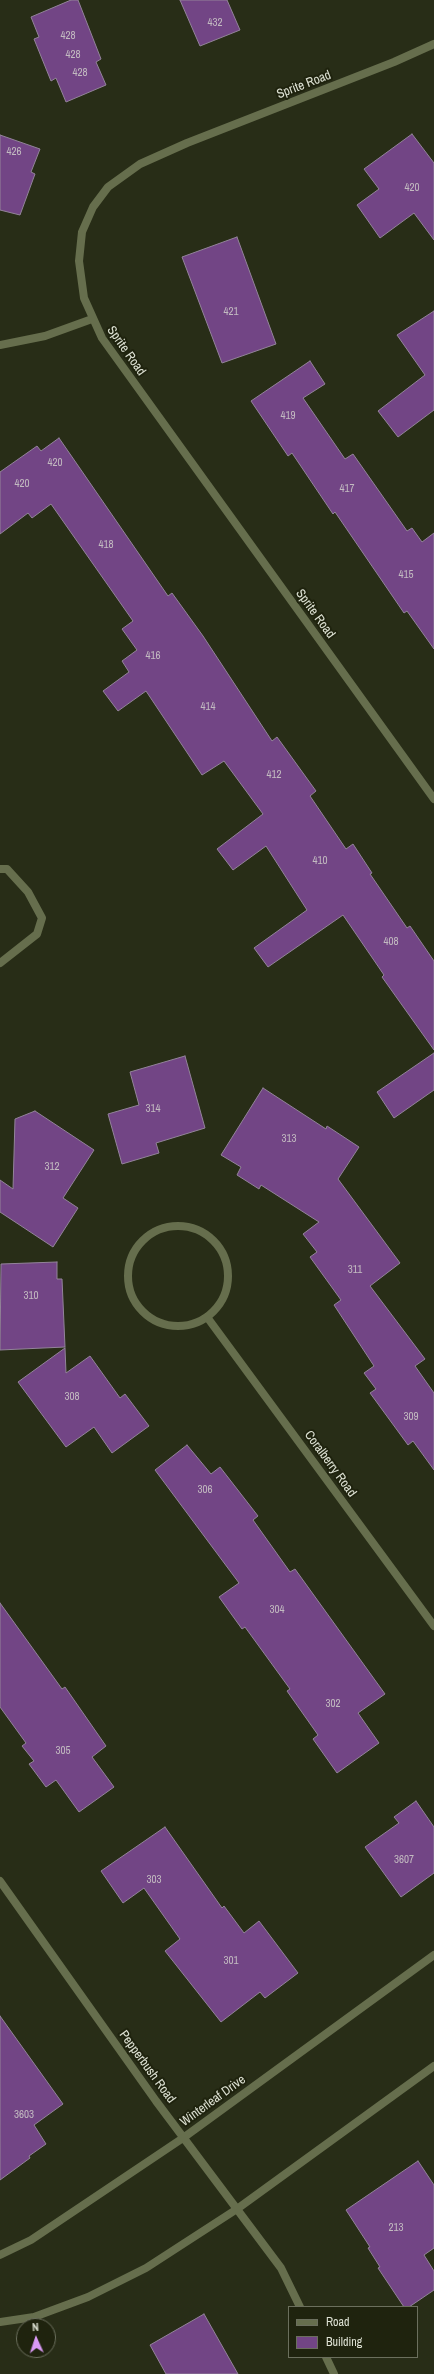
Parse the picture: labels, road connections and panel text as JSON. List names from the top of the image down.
{
  "streets": {
    "street": [
      "Sprite Road",
      "Coralberry Road",
      "Pepperbush Road",
      "Winterleaf Drive"
    ]
  },
  "crossings": [
    ["Pepperbush Road", "Winterleaf Drive"]
  ],
  "house_numbers": [
    "432",
    "428",
    "428",
    "428",
    "426",
    "420",
    "421",
    "419",
    "420",
    "420",
    "417",
    "418",
    "415",
    "416",
    "414",
    "412",
    "410",
    "408",
    "314",
    "313",
    "312",
    "311",
    "310",
    "308",
    "309",
    "306",
    "304",
    "302",
    "305",
    "3607",
    "303",
    "301",
    "3603",
    "213"
  ],
  "legend": ["Road", "Building"],
  "north": "top"
}
